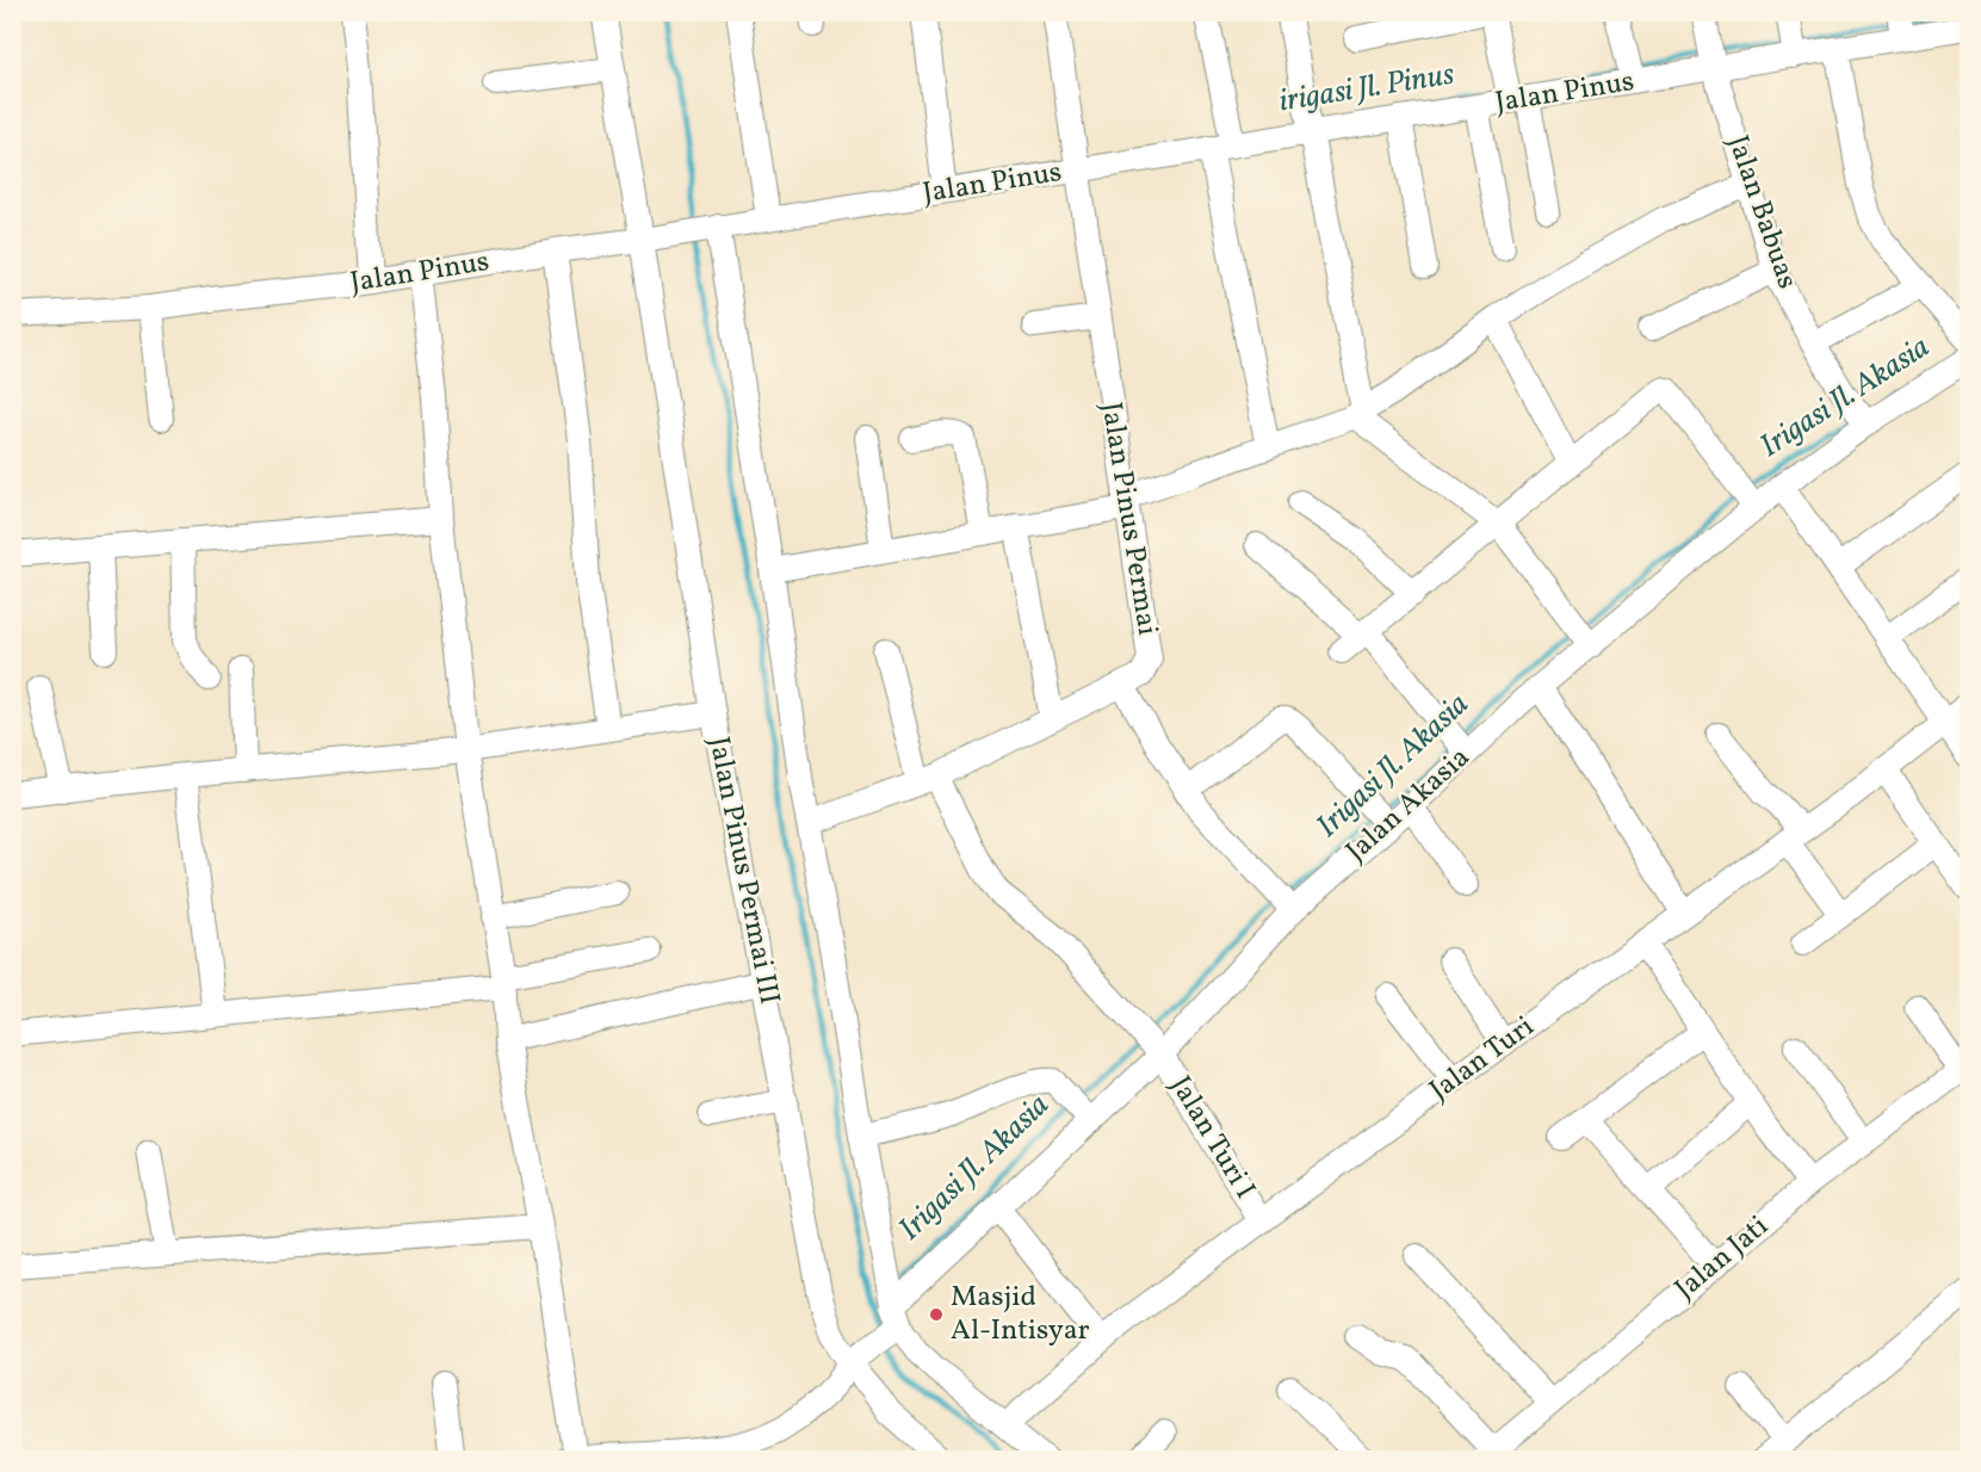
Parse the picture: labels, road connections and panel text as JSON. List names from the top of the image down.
{
  "streets": {
    "street": [
      "Jalan Pinus",
      "Jalan Babuas",
      "Jalan Pinus Permai",
      "Jalan Akasia",
      "Jalan Pinus Permai III",
      "Jalan Turi",
      "Jalan Turi I",
      "Jalan Jati"
    ]
  },
  "crossings": [
    ["Jalan Pinus", "Jalan Babuas"],
    ["Jalan Pinus", "Jalan Pinus Permai"],
    ["Jalan Pinus", "Jalan Pinus Permai III"],
    ["Jalan Babuas", "Jalan Akasia"],
    ["Jalan Pinus Permai", "Jalan Turi I"],
    ["Jalan Akasia", "Jalan Pinus Permai III"],
    ["Jalan Akasia", "Jalan Turi I"],
    ["Jalan Turi", "Jalan Turi I"]
  ],
  "water": ["irigasi Jl. Pinus", "Irigasi Jl. Akasia"],
  "places": ["Masjid Al-Intisyar"]
}
